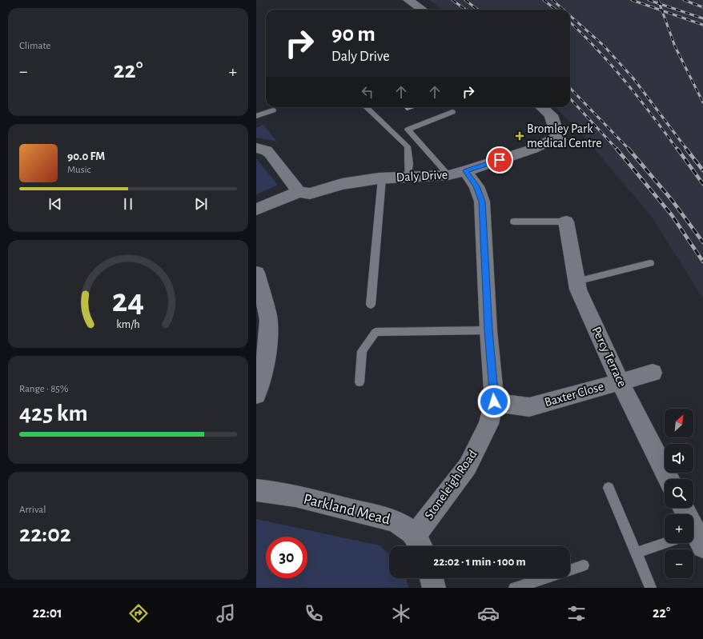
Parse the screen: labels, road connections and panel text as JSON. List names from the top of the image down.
{
  "streets": {
    "street": [
      "Daly Drive",
      "Percy Terrace",
      "Baxter Close",
      "Stoneleigh Road",
      "Parkland Mead"
    ]
  },
  "crossings": [
    ["Daly Drive", "Stoneleigh Road"],
    ["Percy Terrace", "Baxter Close"],
    ["Baxter Close", "Stoneleigh Road"],
    ["Stoneleigh Road", "Parkland Mead"]
  ],
  "places": {
    "health": ["Bromley Park medical Centre"]
  },
  "north": "top right",
  "page": {
    "tile": [
      "Climate",
      ["Range · 85%", "425 km"],
      ["Arrival", "22:02"]
    ],
    "turn": ["90 m", "Daly Drive"],
    "heat": ["−", "22°", "+"],
    "song": ["90.0 FM", "Music"],
    "map_buttons": ["+", "−"],
    "limit": "30",
    "trip": "22:02 · 1 min · 100 m",
    "tabs": ["22:01", "22°"],
    "gauge": ["24", "km/h"]
  }
}
